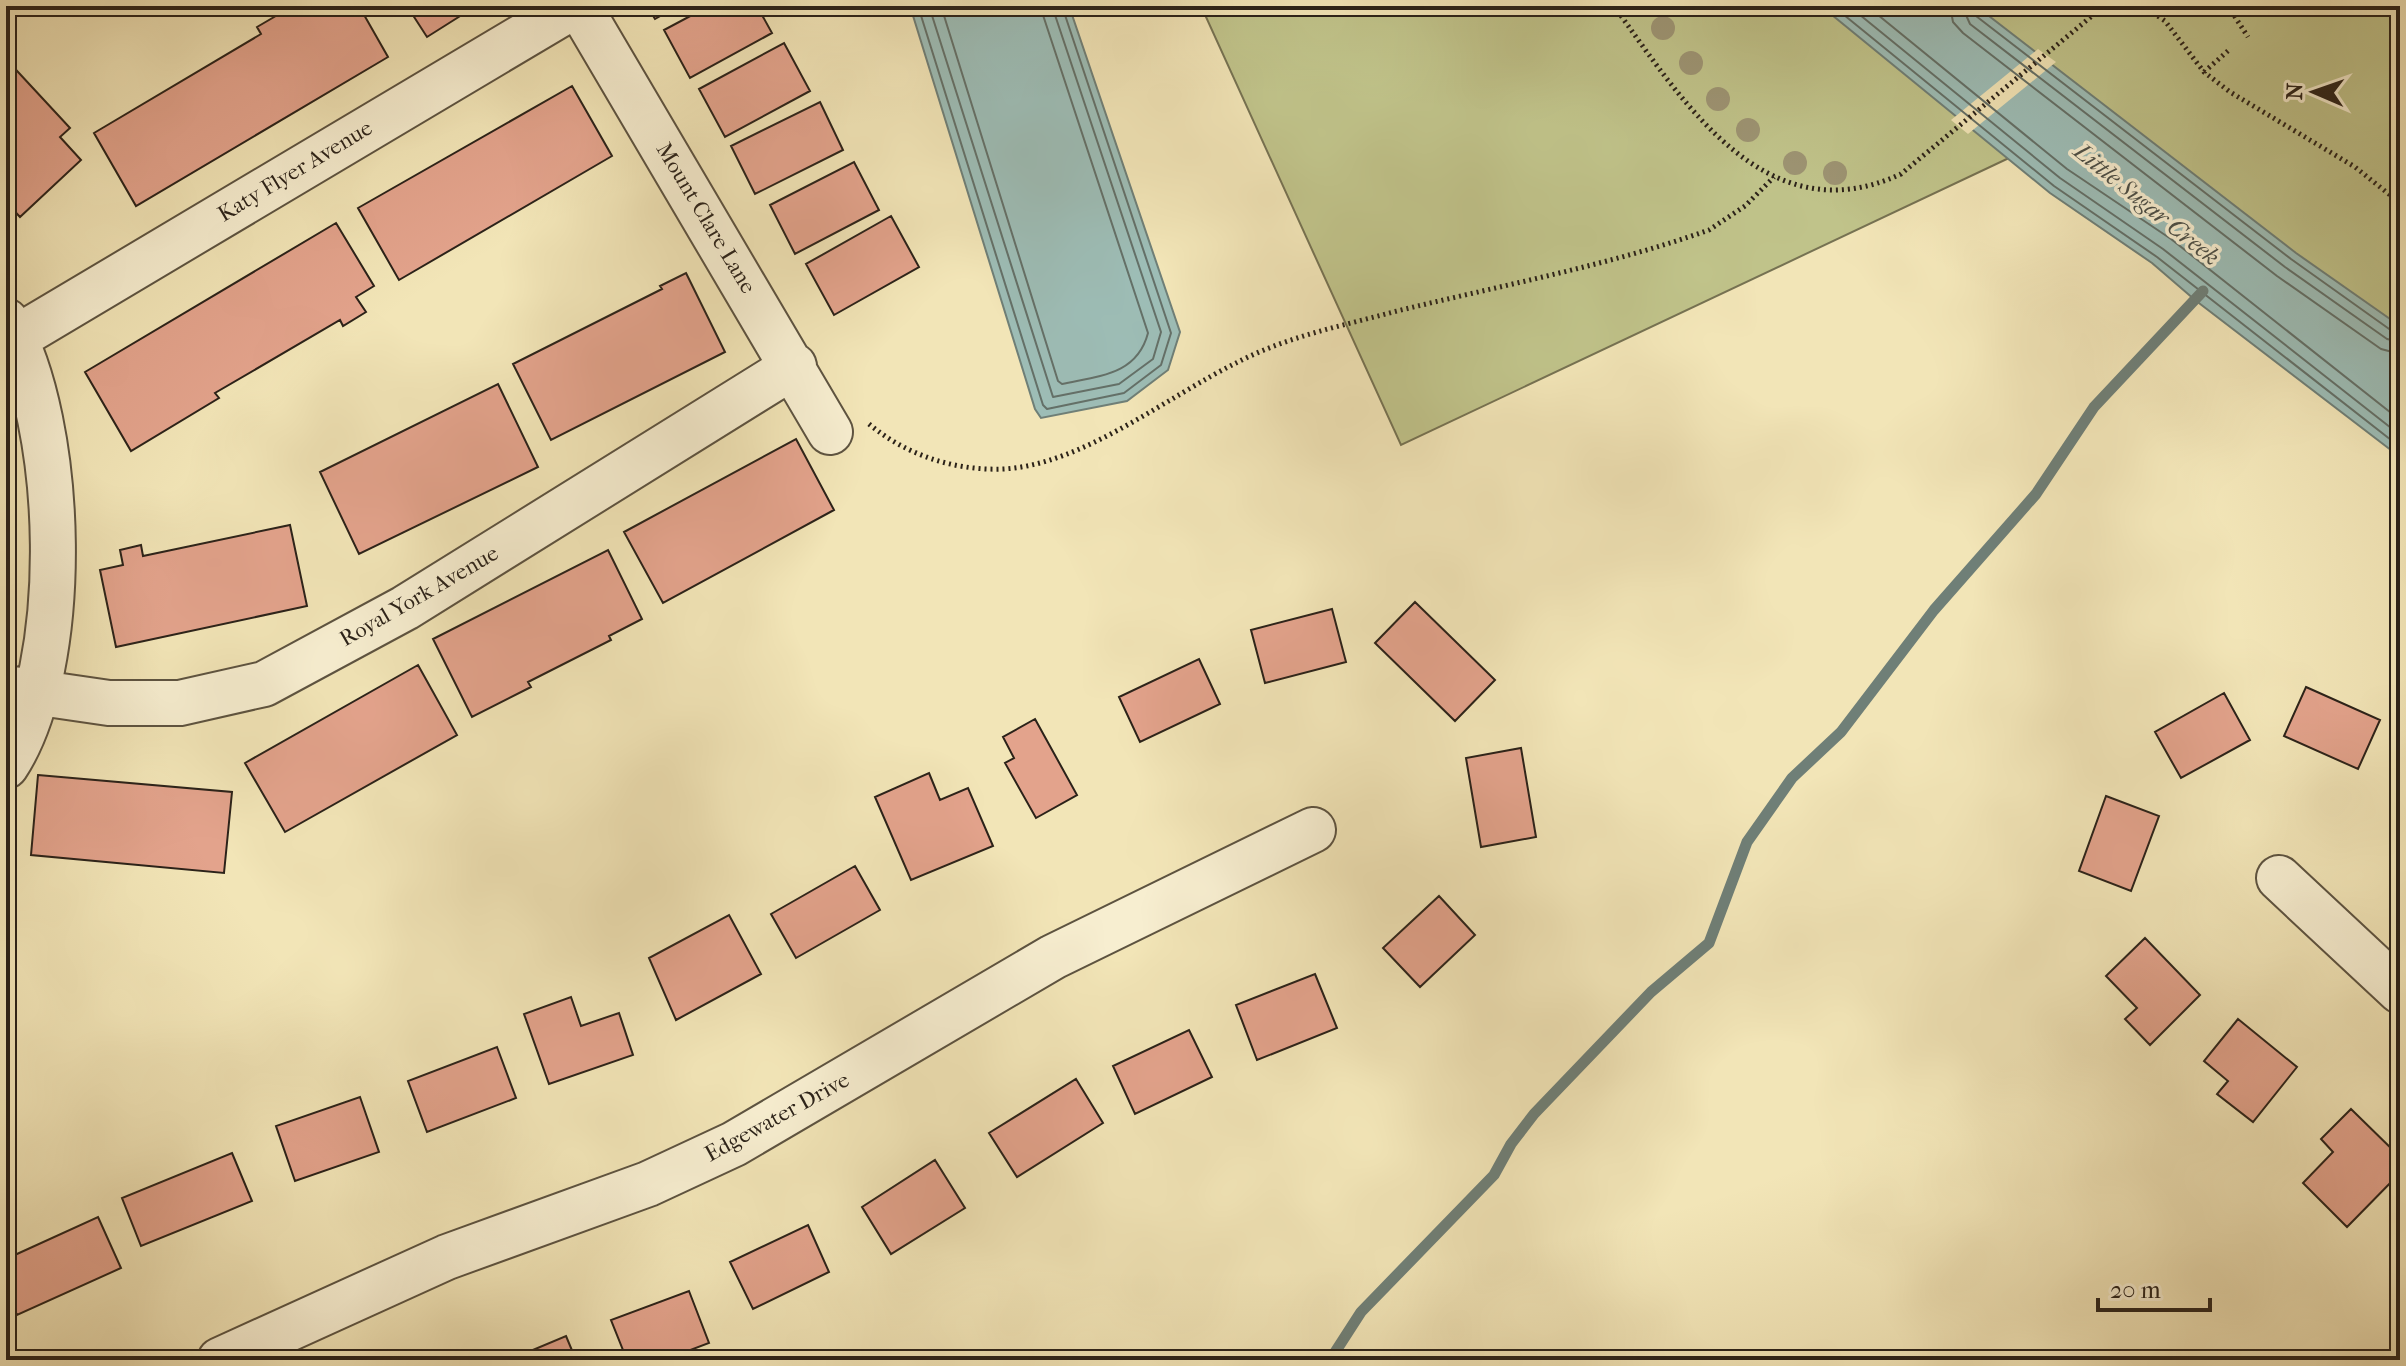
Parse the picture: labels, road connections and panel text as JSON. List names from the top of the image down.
{
  "streets": {
    "street": [
      "Katy Flyer Avenue",
      "Mount Clare Lane",
      "Royal York Avenue",
      "Edgewater Drive"
    ]
  },
  "crossings": [
    ["Katy Flyer Avenue", "Mount Clare Lane"],
    ["Mount Clare Lane", "Royal York Avenue"]
  ],
  "water": ["Little Sugar Creek"],
  "scale_bar": "20 m",
  "north": "left"
}
